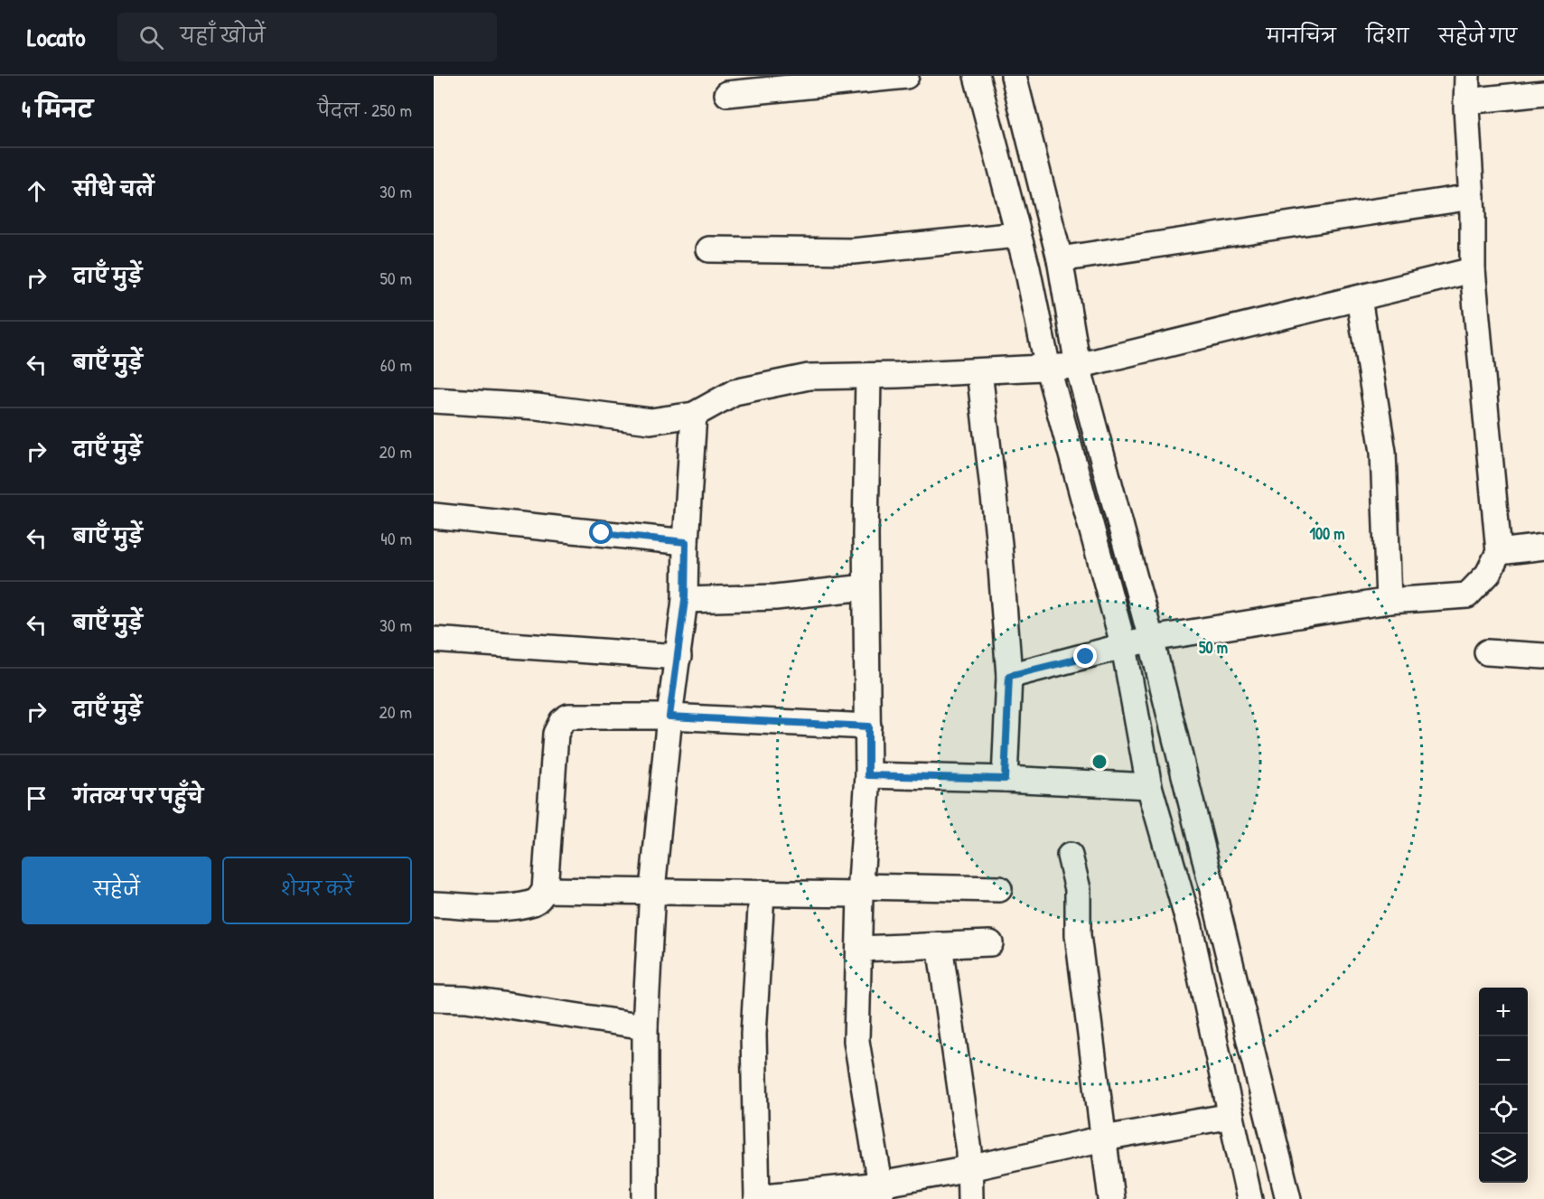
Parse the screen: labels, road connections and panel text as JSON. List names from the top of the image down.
{
  "page": {
    "header": "Locato",
    "search": "यहाँ खोजें",
    "nav": ["मानचित्र", "दिशा", "सहेजे गए"],
    "heading": ["4 मिनट", "पैदल · 250 m"],
    "list": [
      ["सीधे चलें", "30 m"],
      ["दाएँ मुड़ें", "50 m"],
      ["बाएँ मुड़ें", "60 m"],
      ["दाएँ मुड़ें", "20 m"],
      ["बाएँ मुड़ें", "40 m"],
      ["बाएँ मुड़ें", "30 m"],
      ["दाएँ मुड़ें", "20 m"],
      "गंतव्य पर पहुँचे"
    ],
    "buttons": ["सहेजें", "शेयर करें"],
    "map_buttons": ["+", "−"]
  },
  "rings": ["100 m", "50 m"]
}
